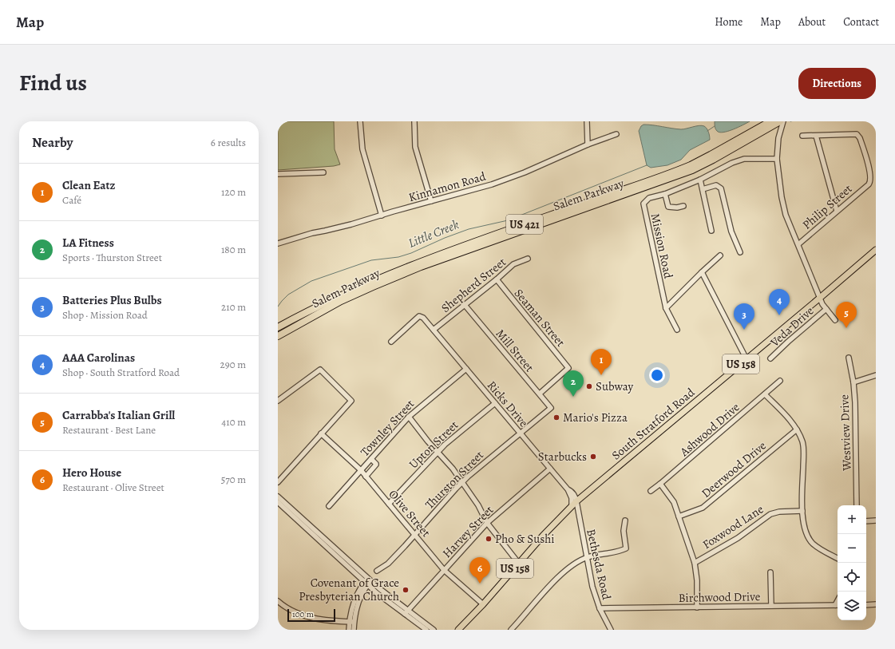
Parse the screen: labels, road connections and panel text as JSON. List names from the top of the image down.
{
  "streets": {
    "highway": ["Salem Parkway", "US 421"],
    "main road": ["US 158", "South Stratford Road"],
    "street": [
      "Kinnamon Road",
      "Philip Street",
      "Mission Road",
      "Shepherd Street",
      "Seaman Street",
      "Veda Drive",
      "Mill Street",
      "Ricks Drive",
      "Townley Street",
      "Ashwood Drive",
      "Westview Drive",
      "Upton Street",
      "Deerwood Drive",
      "Thurston Street",
      "Olive Street",
      "Foxwood Lane",
      "Harvey Street",
      "Bethesda Road",
      "Birchwood Drive"
    ]
  },
  "crossings": [
    ["Shepherd Street", "Seaman Street"],
    ["Shepherd Street", "Mill Street"],
    ["Shepherd Street", "Ricks Drive"],
    ["Seaman Street", "Mill Street"],
    ["Mill Street", "Thurston Street"],
    ["Ricks Drive", "South Stratford Road"],
    ["Ricks Drive", "Townley Street"],
    ["Ricks Drive", "Upton Street"],
    ["Ricks Drive", "Thurston Street"],
    ["Ricks Drive", "Harvey Street"],
    ["Ricks Drive", "Bethesda Road"],
    ["South Stratford Road", "Olive Street"],
    ["South Stratford Road", "Bethesda Road"],
    ["Townley Street", "Olive Street"],
    ["Upton Street", "Olive Street"],
    ["Thurston Street", "Olive Street"],
    ["Olive Street", "Harvey Street"],
    ["Bethesda Road", "Birchwood Drive"]
  ],
  "water": ["Little Creek"],
  "places": [
    "Subway",
    "Mario's Pizza",
    "Starbucks",
    "Pho & Sushi",
    "Covenant of Grace Presbyterian Church"
  ],
  "scale_bar": "100 m",
  "page": {
    "header": "Map",
    "nav": [
      "Home",
      "Map",
      "About",
      "Contact"
    ],
    "title": "Find us",
    "buttons": "Directions",
    "heading": ["Nearby", "6 results"],
    "list": [
      {
        "mark": "1",
        "name": "Clean Eatz",
        "note": "Café",
        "value": "120 m"
      },
      {
        "mark": "2",
        "name": "LA Fitness",
        "note": "Sports · Thurston Street",
        "value": "180 m"
      },
      {
        "mark": "3",
        "name": "Batteries Plus Bulbs",
        "note": "Shop · Mission Road",
        "value": "210 m"
      },
      {
        "mark": "4",
        "name": "AAA Carolinas",
        "note": "Shop · South Stratford Road",
        "value": "290 m"
      },
      {
        "mark": "5",
        "name": "Carrabba's Italian Grill",
        "note": "Restaurant · Best Lane",
        "value": "410 m"
      },
      {
        "mark": "6",
        "name": "Hero House",
        "note": "Restaurant · Olive Street",
        "value": "570 m"
      }
    ],
    "pins": [
      "4",
      "5",
      "3",
      "1",
      "2",
      "6"
    ],
    "map_buttons": ["+", "−"],
    "scale": "100 m"
  }
}
